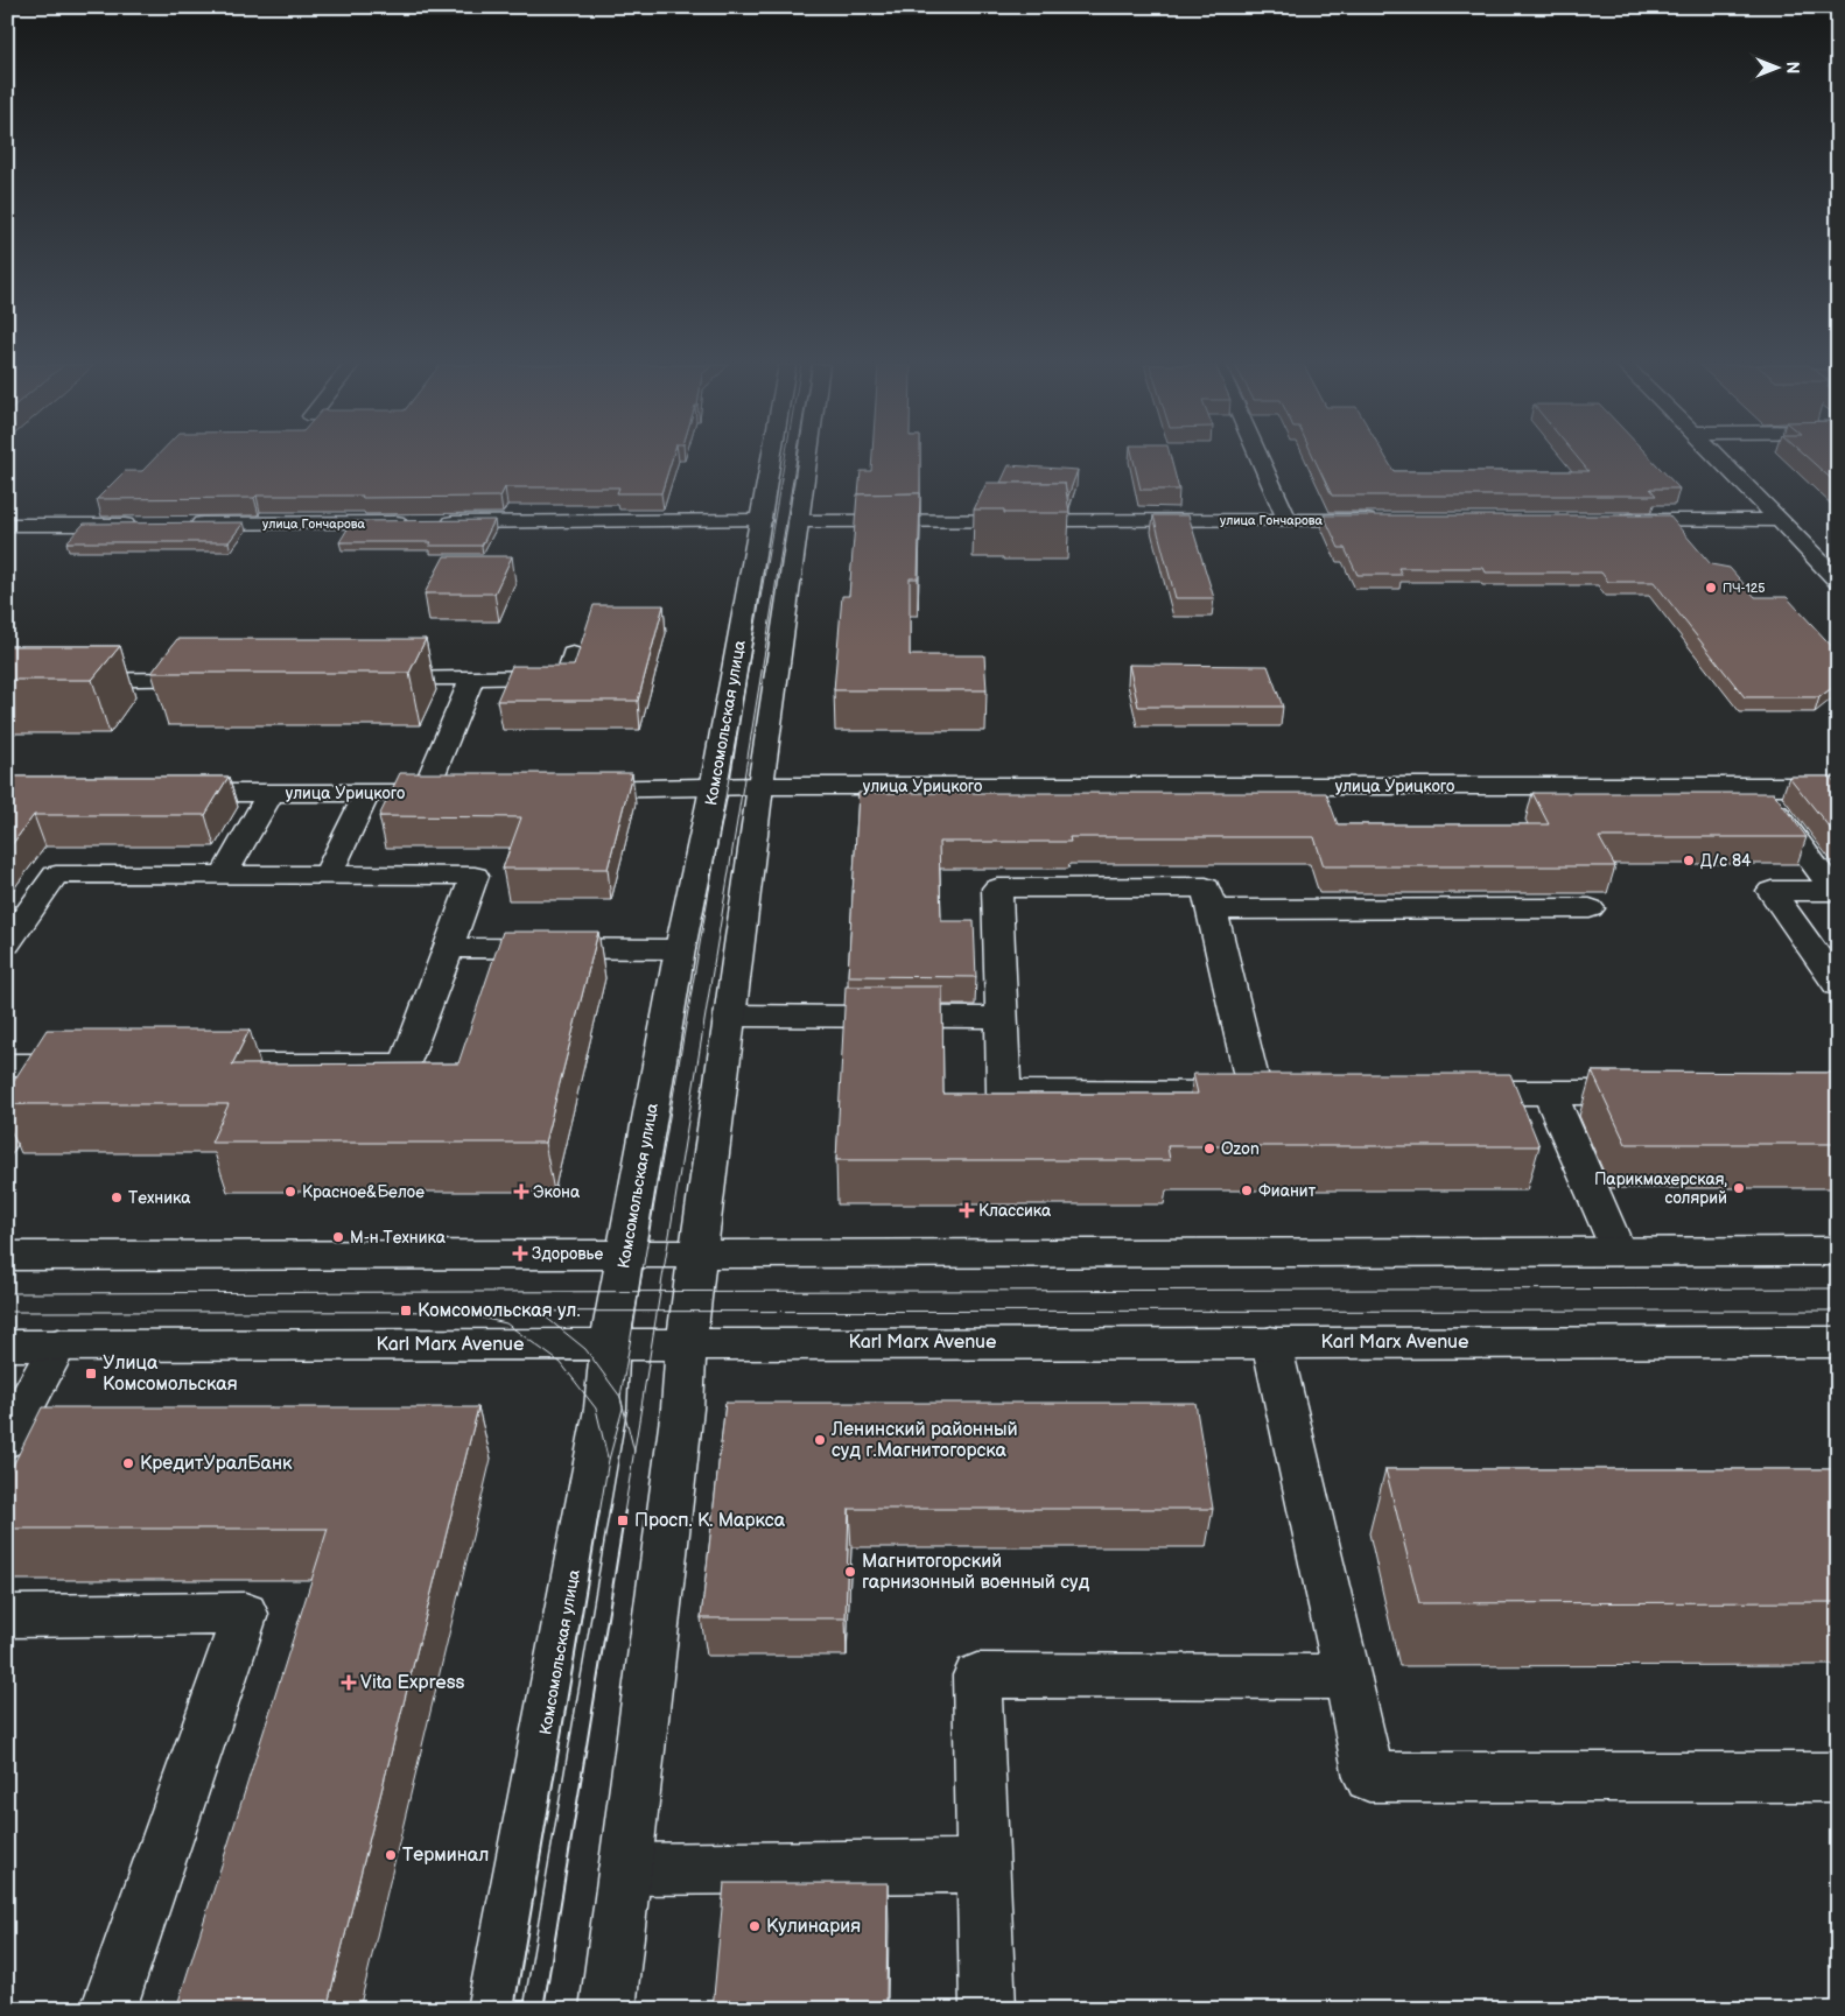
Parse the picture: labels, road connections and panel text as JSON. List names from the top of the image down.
{
  "streets": {
    "main road": [
      "улица Гончарова",
      "Комсомольская улица",
      "улица Урицкого",
      "Karl Marx Avenue"
    ]
  },
  "crossings": [
    ["улица Гончарова", "Комсомольская улица"],
    ["Комсомольская улица", "улица Урицкого"],
    ["Комсомольская улица", "Karl Marx Avenue"]
  ],
  "places": {
    "other": [
      "ПЧ-125",
      "Д/с 84",
      "Ozon",
      "Парикмахерская, солярий",
      "Фианит",
      "Красное&Белое",
      "Техника",
      "М-н Техника",
      "Ленинский районный суд г.Магнитогорска",
      "КредитУралБанк",
      "Магнитогорский гарнизонный военный суд",
      "Терминал",
      "Кулинария"
    ],
    "health": [
      "Экона",
      "Классика",
      "Здоровье",
      "Vita Express"
    ],
    "transit": ["Комсомольская ул.", "Улица Комсомольская", "Просп. К. Маркса"]
  },
  "north": "right"
}
